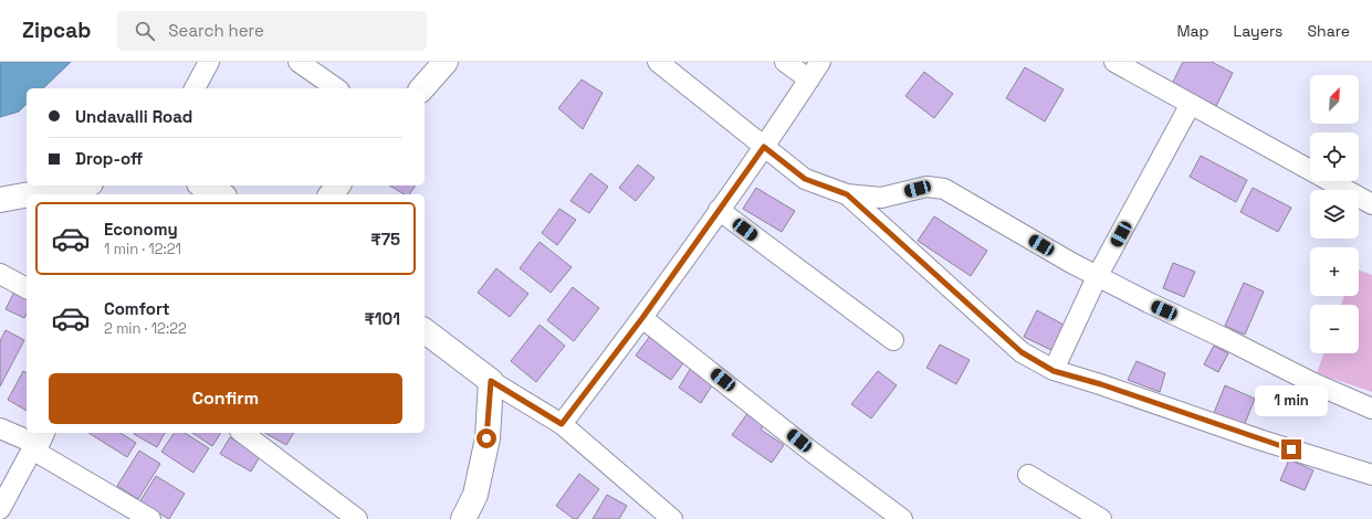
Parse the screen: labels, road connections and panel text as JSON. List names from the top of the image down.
{
  "north": "top right",
  "page": {
    "header": "Zipcab",
    "search": "Search here",
    "nav": ["Map", "Layers", "Share"],
    "map_buttons": ["+", "−"],
    "banner": ["Undavalli Road", "Drop-off"],
    "list": [
      {
        "name": "Economy",
        "note": "1 min · 12:21",
        "value": "₹75"
      },
      {
        "name": "Comfort",
        "note": "2 min · 12:22",
        "value": "₹101"
      }
    ],
    "buttons": "Confirm",
    "bubble": "1 min"
  }
}
